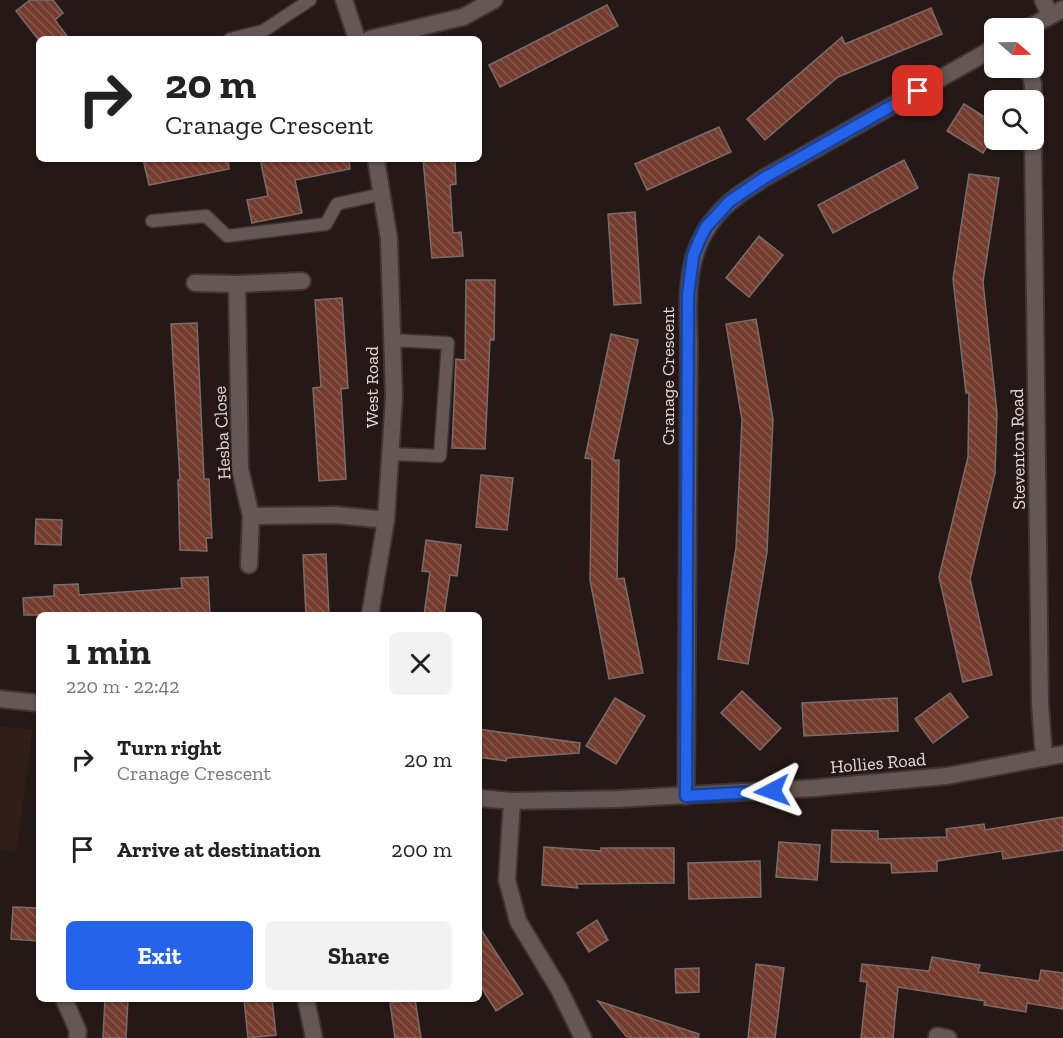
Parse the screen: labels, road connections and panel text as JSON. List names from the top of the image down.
{
  "streets": {
    "street": [
      "Cranage Crescent",
      "West Road",
      "Hesba Close",
      "Steventon Road",
      "Hollies Road"
    ]
  },
  "crossings": [
    ["Cranage Crescent", "Hollies Road"],
    ["Steventon Road", "Hollies Road"]
  ],
  "north": "right",
  "page": {
    "turn": ["20 m", "Cranage Crescent"],
    "heading": ["1 min", "220 m · 22:42"],
    "list": [
      {
        "name": "Turn right",
        "note": "Cranage Crescent",
        "value": "20 m"
      },
      {
        "name": "Arrive at destination",
        "value": "200 m"
      }
    ],
    "buttons": ["Exit", "Share"]
  }
}
